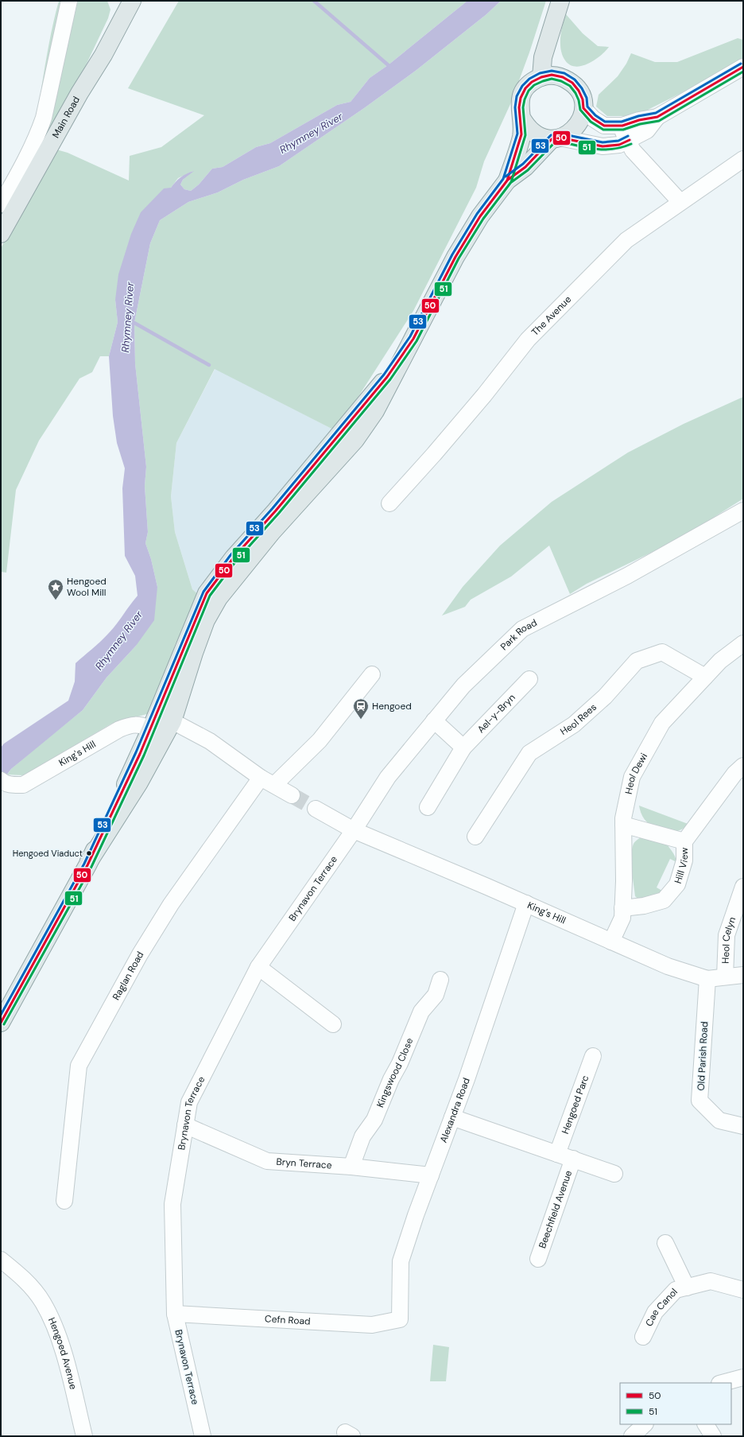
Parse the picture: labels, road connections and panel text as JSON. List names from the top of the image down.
{
  "streets": {
    "main road": ["Main Road"],
    "street": [
      "The Avenue",
      "Park Road",
      "Ael-y-Bryn",
      "Heol Rees",
      "King's Hill",
      "Heol Dewi",
      "Hill View",
      "Brynavon Terrace",
      "Heol Celyn",
      "Raglan Road",
      "Old Parish Road",
      "Kingswood Close",
      "Hengoed Parc",
      "Alexandra Road",
      "Bryn Terrace",
      "Beechfield Avenue",
      "Cae Canol",
      "Cefn Road",
      "Hengoed Avenue"
    ]
  },
  "crossings": [
    ["Park Road", "King's Hill"],
    ["Park Road", "Brynavon Terrace"],
    ["Heol Rees", "Heol Dewi"],
    ["King's Hill", "Heol Dewi"],
    ["King's Hill", "Brynavon Terrace"],
    ["King's Hill", "Heol Celyn"],
    ["King's Hill", "Old Parish Road"],
    ["King's Hill", "Alexandra Road"],
    ["Heol Dewi", "Hill View"],
    ["Brynavon Terrace", "Bryn Terrace"],
    ["Brynavon Terrace", "Cefn Road"],
    ["Kingswood Close", "Bryn Terrace"],
    ["Alexandra Road", "Bryn Terrace"],
    ["Alexandra Road", "Cefn Road"]
  ],
  "water": ["Rhymney River"],
  "places": {
    "place": ["Hengoed Wool Mill"],
    "station": ["Hengoed"],
    "other": ["Hengoed Viaduct"]
  },
  "lines": ["transit line 53", "transit line 50", "transit line 51"],
  "legend": ["50", "51"]
}
